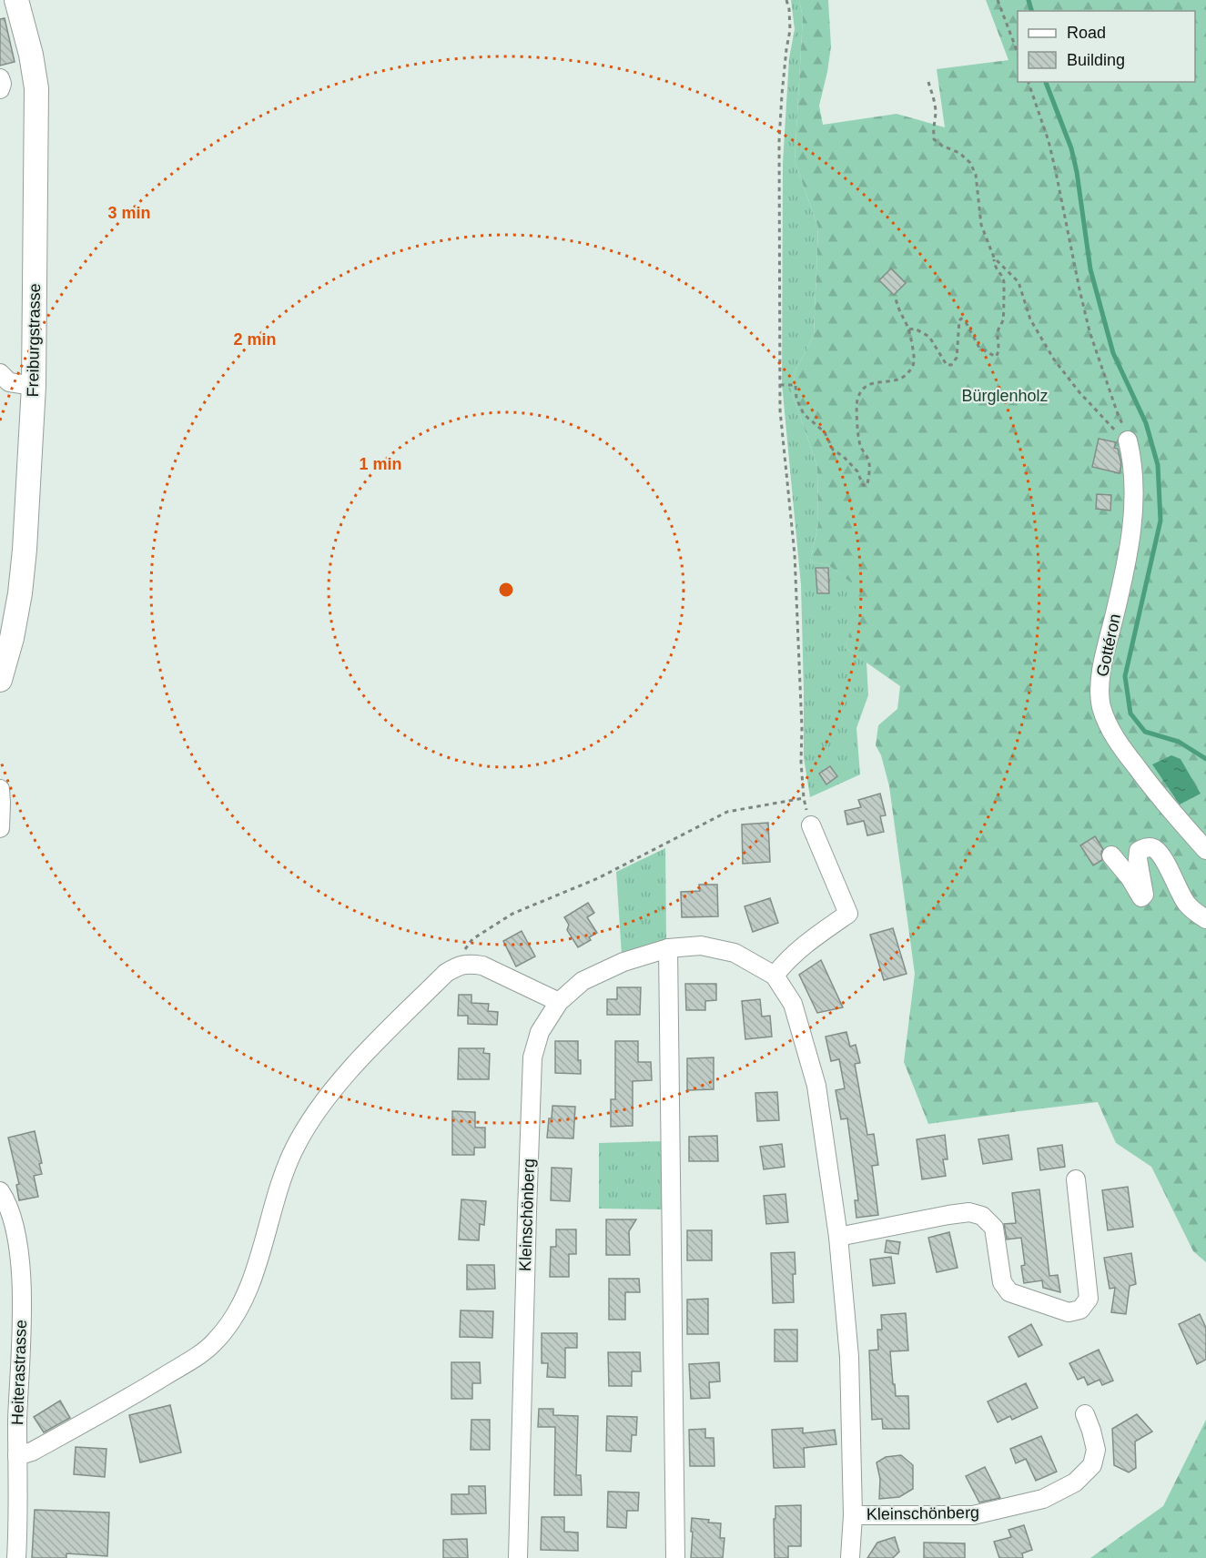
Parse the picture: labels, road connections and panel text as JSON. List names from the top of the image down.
{
  "streets": {
    "main road": ["Freiburgstrasse"],
    "street": ["Gottéron", "Kleinschönberg", "Heiterastrasse"]
  },
  "parks": ["Bürglenholz"],
  "legend": ["Road", "Building"],
  "rings": ["3 min", "2 min", "1 min"]
}
